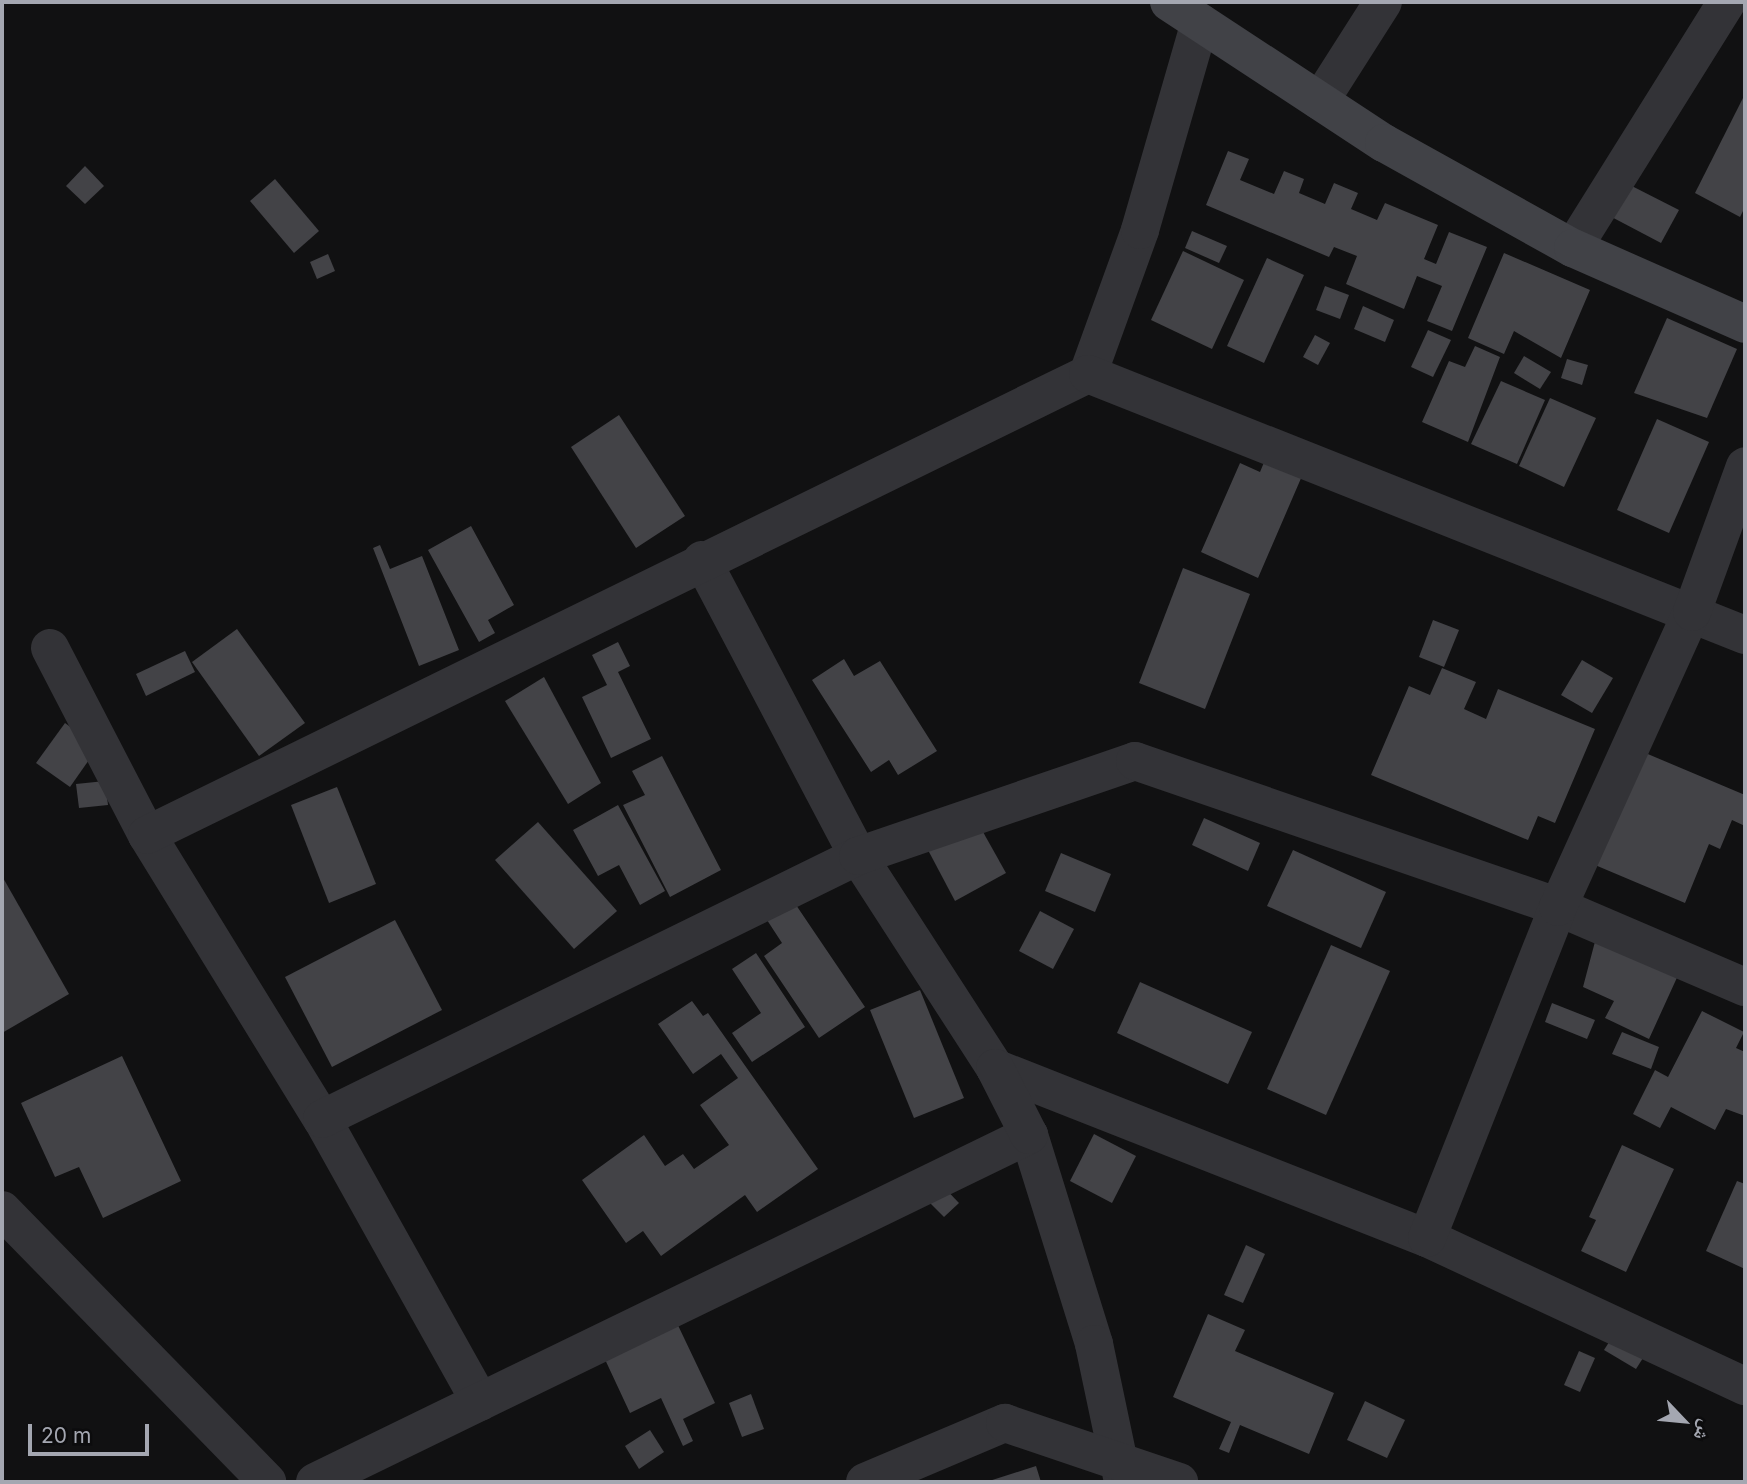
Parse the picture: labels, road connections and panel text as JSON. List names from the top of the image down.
{
  "scale_bar": "20 m",
  "north": "bottom right"
}
